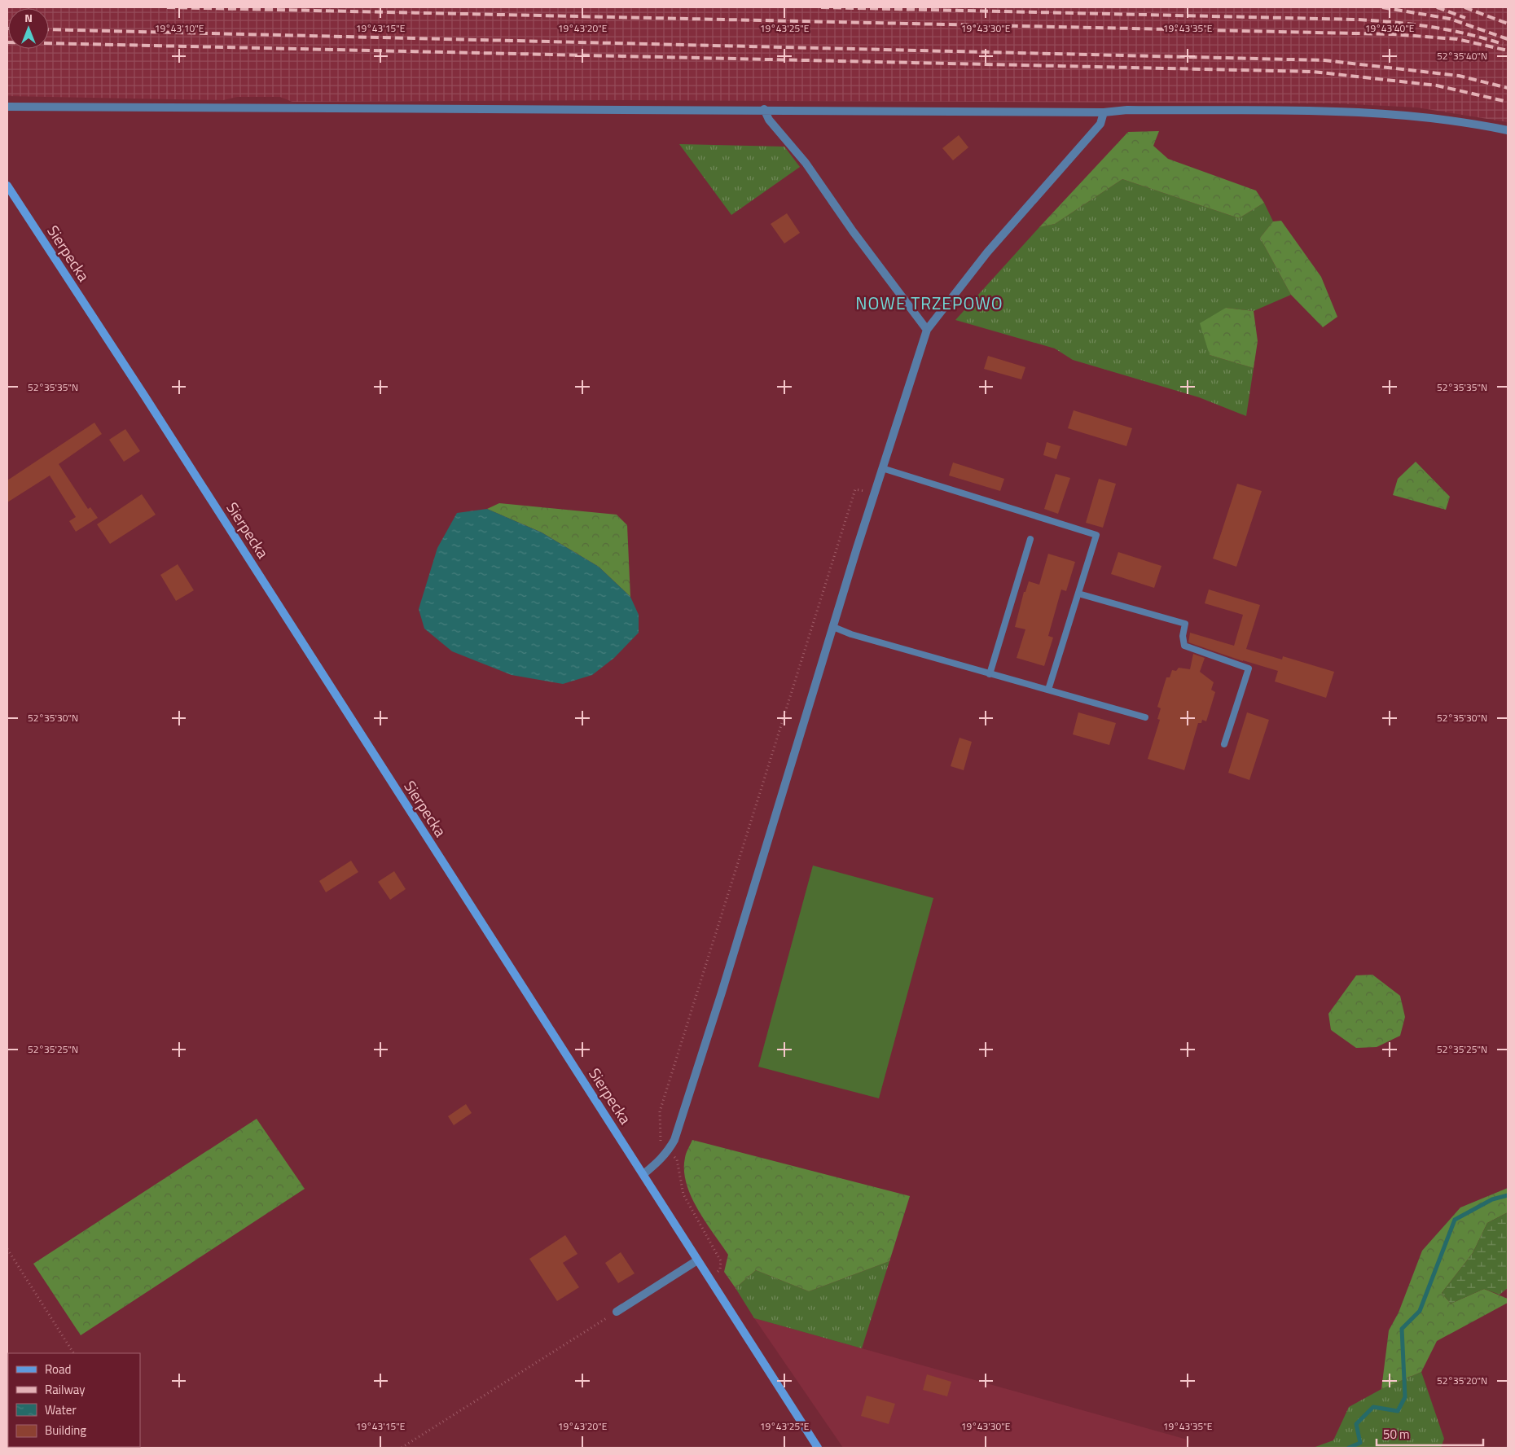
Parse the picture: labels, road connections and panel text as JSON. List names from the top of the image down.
{
  "streets": {
    "street": ["Sierpecka"]
  },
  "districts": ["NOWE TRZEPOWO"],
  "legend": [
    "Road",
    "Railway",
    "Water",
    "Building"
  ],
  "scale_bar": "50 m",
  "north": "top",
  "coordinates": [
    "19°43'10\"E",
    "19°43'15\"E",
    "19°43'20\"E",
    "19°43'25\"E",
    "19°43'30\"E",
    "19°43'35\"E",
    "19°43'40\"E",
    "52°35'40\"N",
    "52°35'35\"N",
    "52°35'30\"N",
    "52°35'25\"N",
    "52°35'20\"N"
  ]
}
